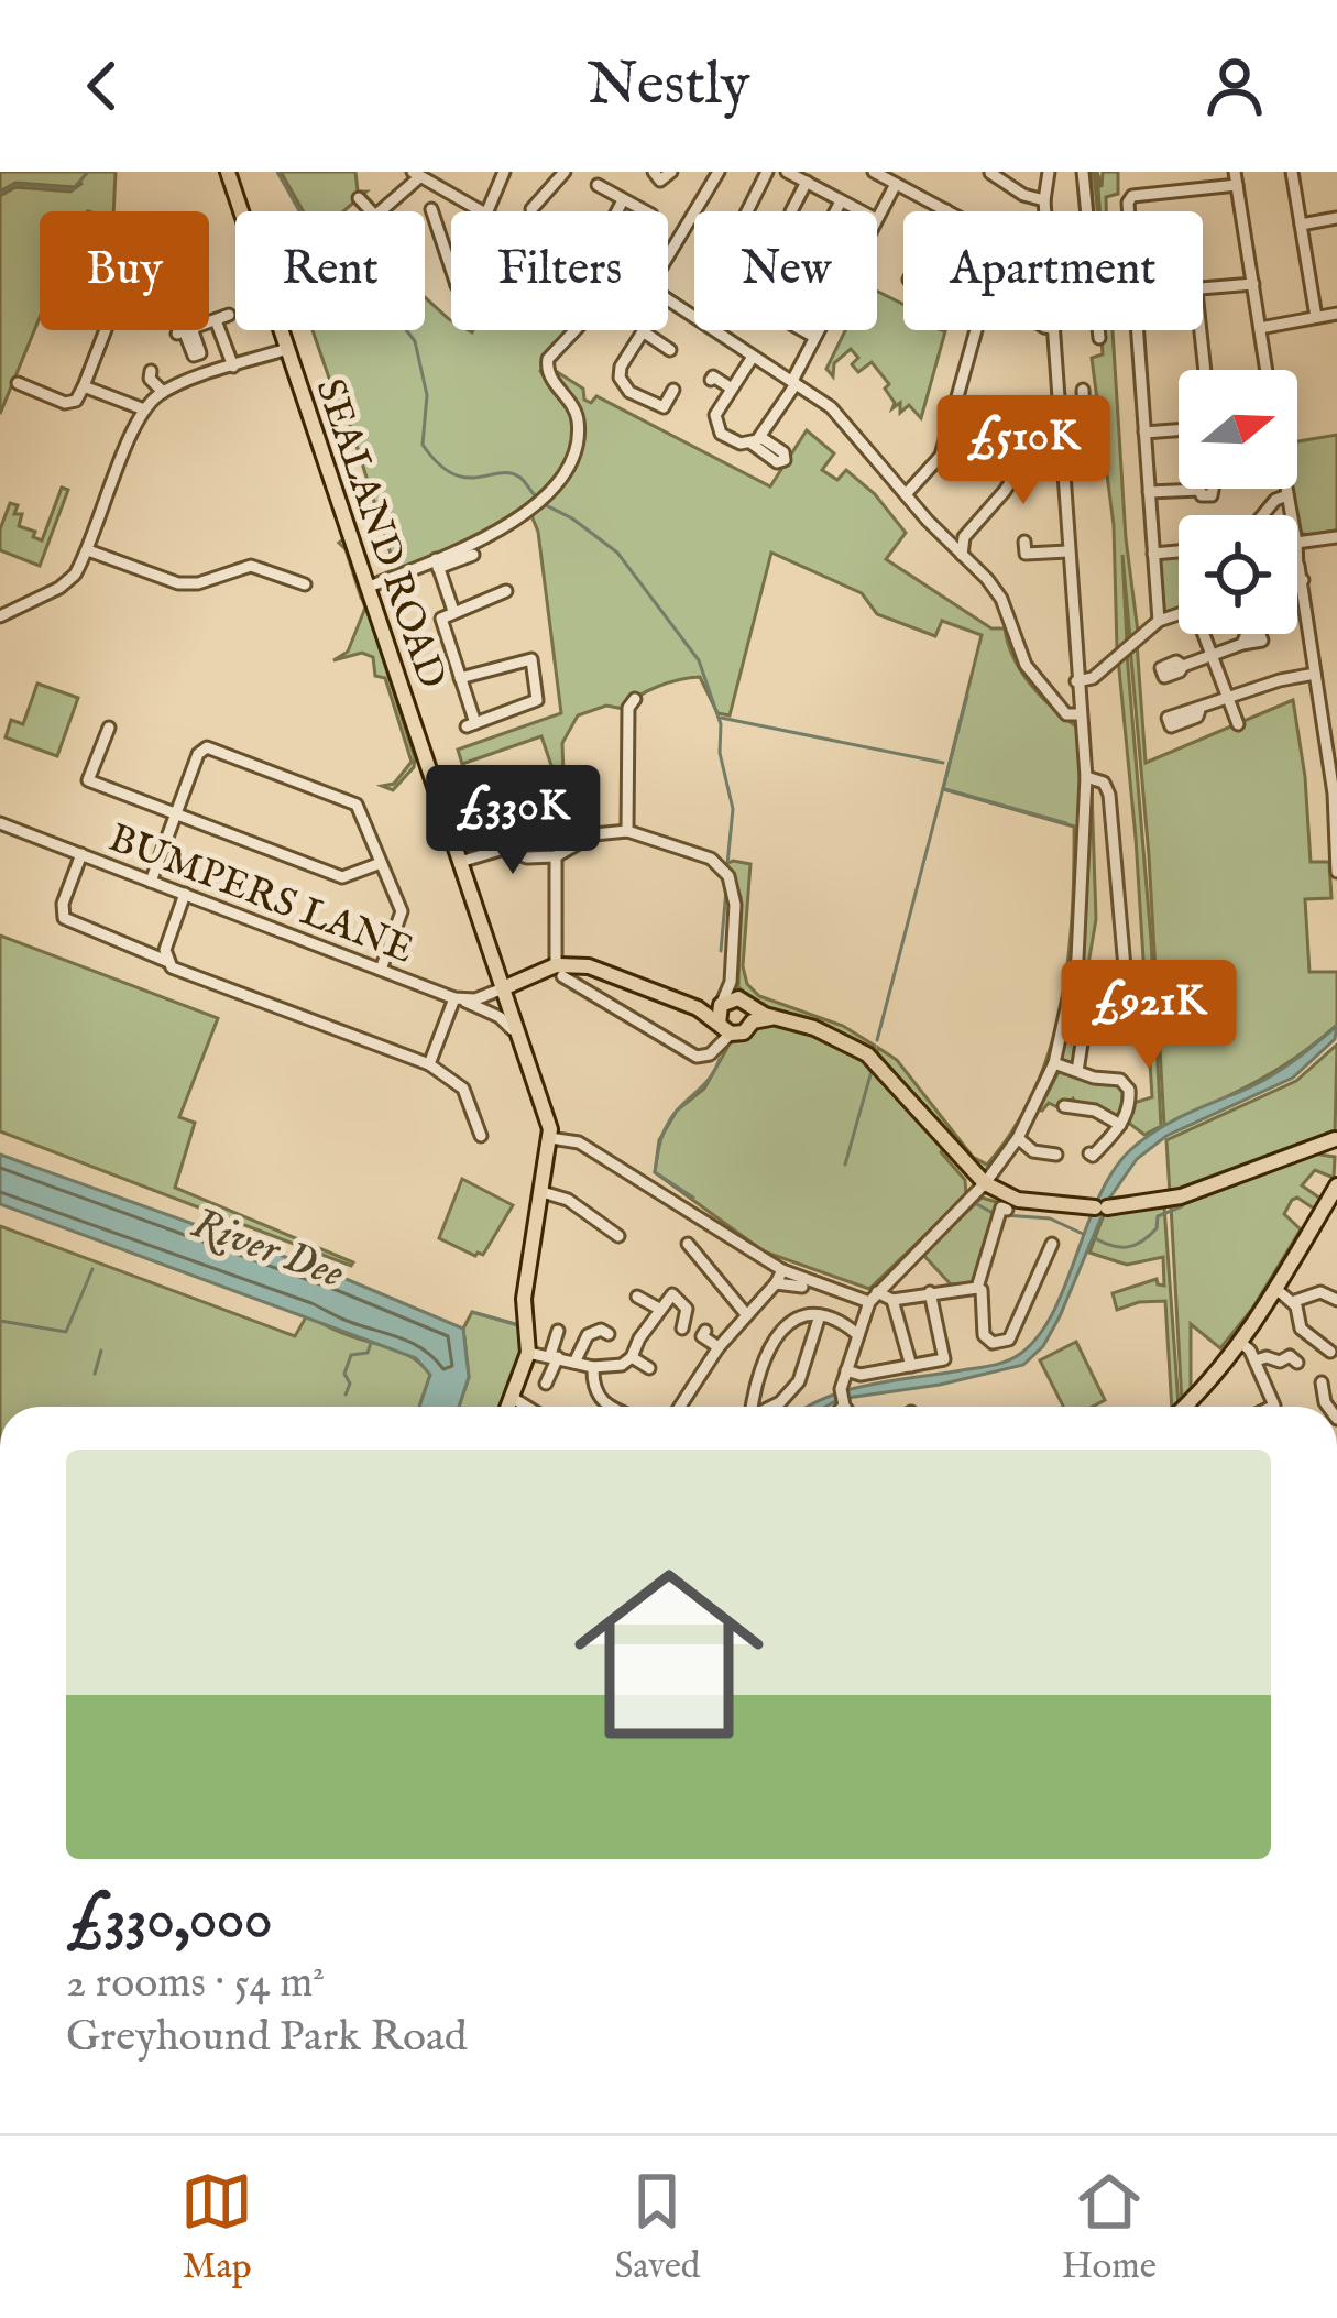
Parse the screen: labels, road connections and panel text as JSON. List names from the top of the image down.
{
  "streets": {
    "main road": ["SEALAND ROAD"],
    "street": ["BUMPERS LANE"]
  },
  "crossings": [
    ["SEALAND ROAD", "BUMPERS LANE"]
  ],
  "water": ["River Dee"],
  "north": "right",
  "page": {
    "header": "Nestly",
    "chip": [
      "Buy",
      "Rent",
      "Filters",
      "New",
      "Apartment"
    ],
    "price": ["£510K", "£330K", "£921K"],
    "list": [
      {
        "name": "£330,000",
        "note": "2 rooms · 54 m² · Greyhound Park Road"
      }
    ],
    "tabs": ["Map", "Saved", "Home"]
  }
}
